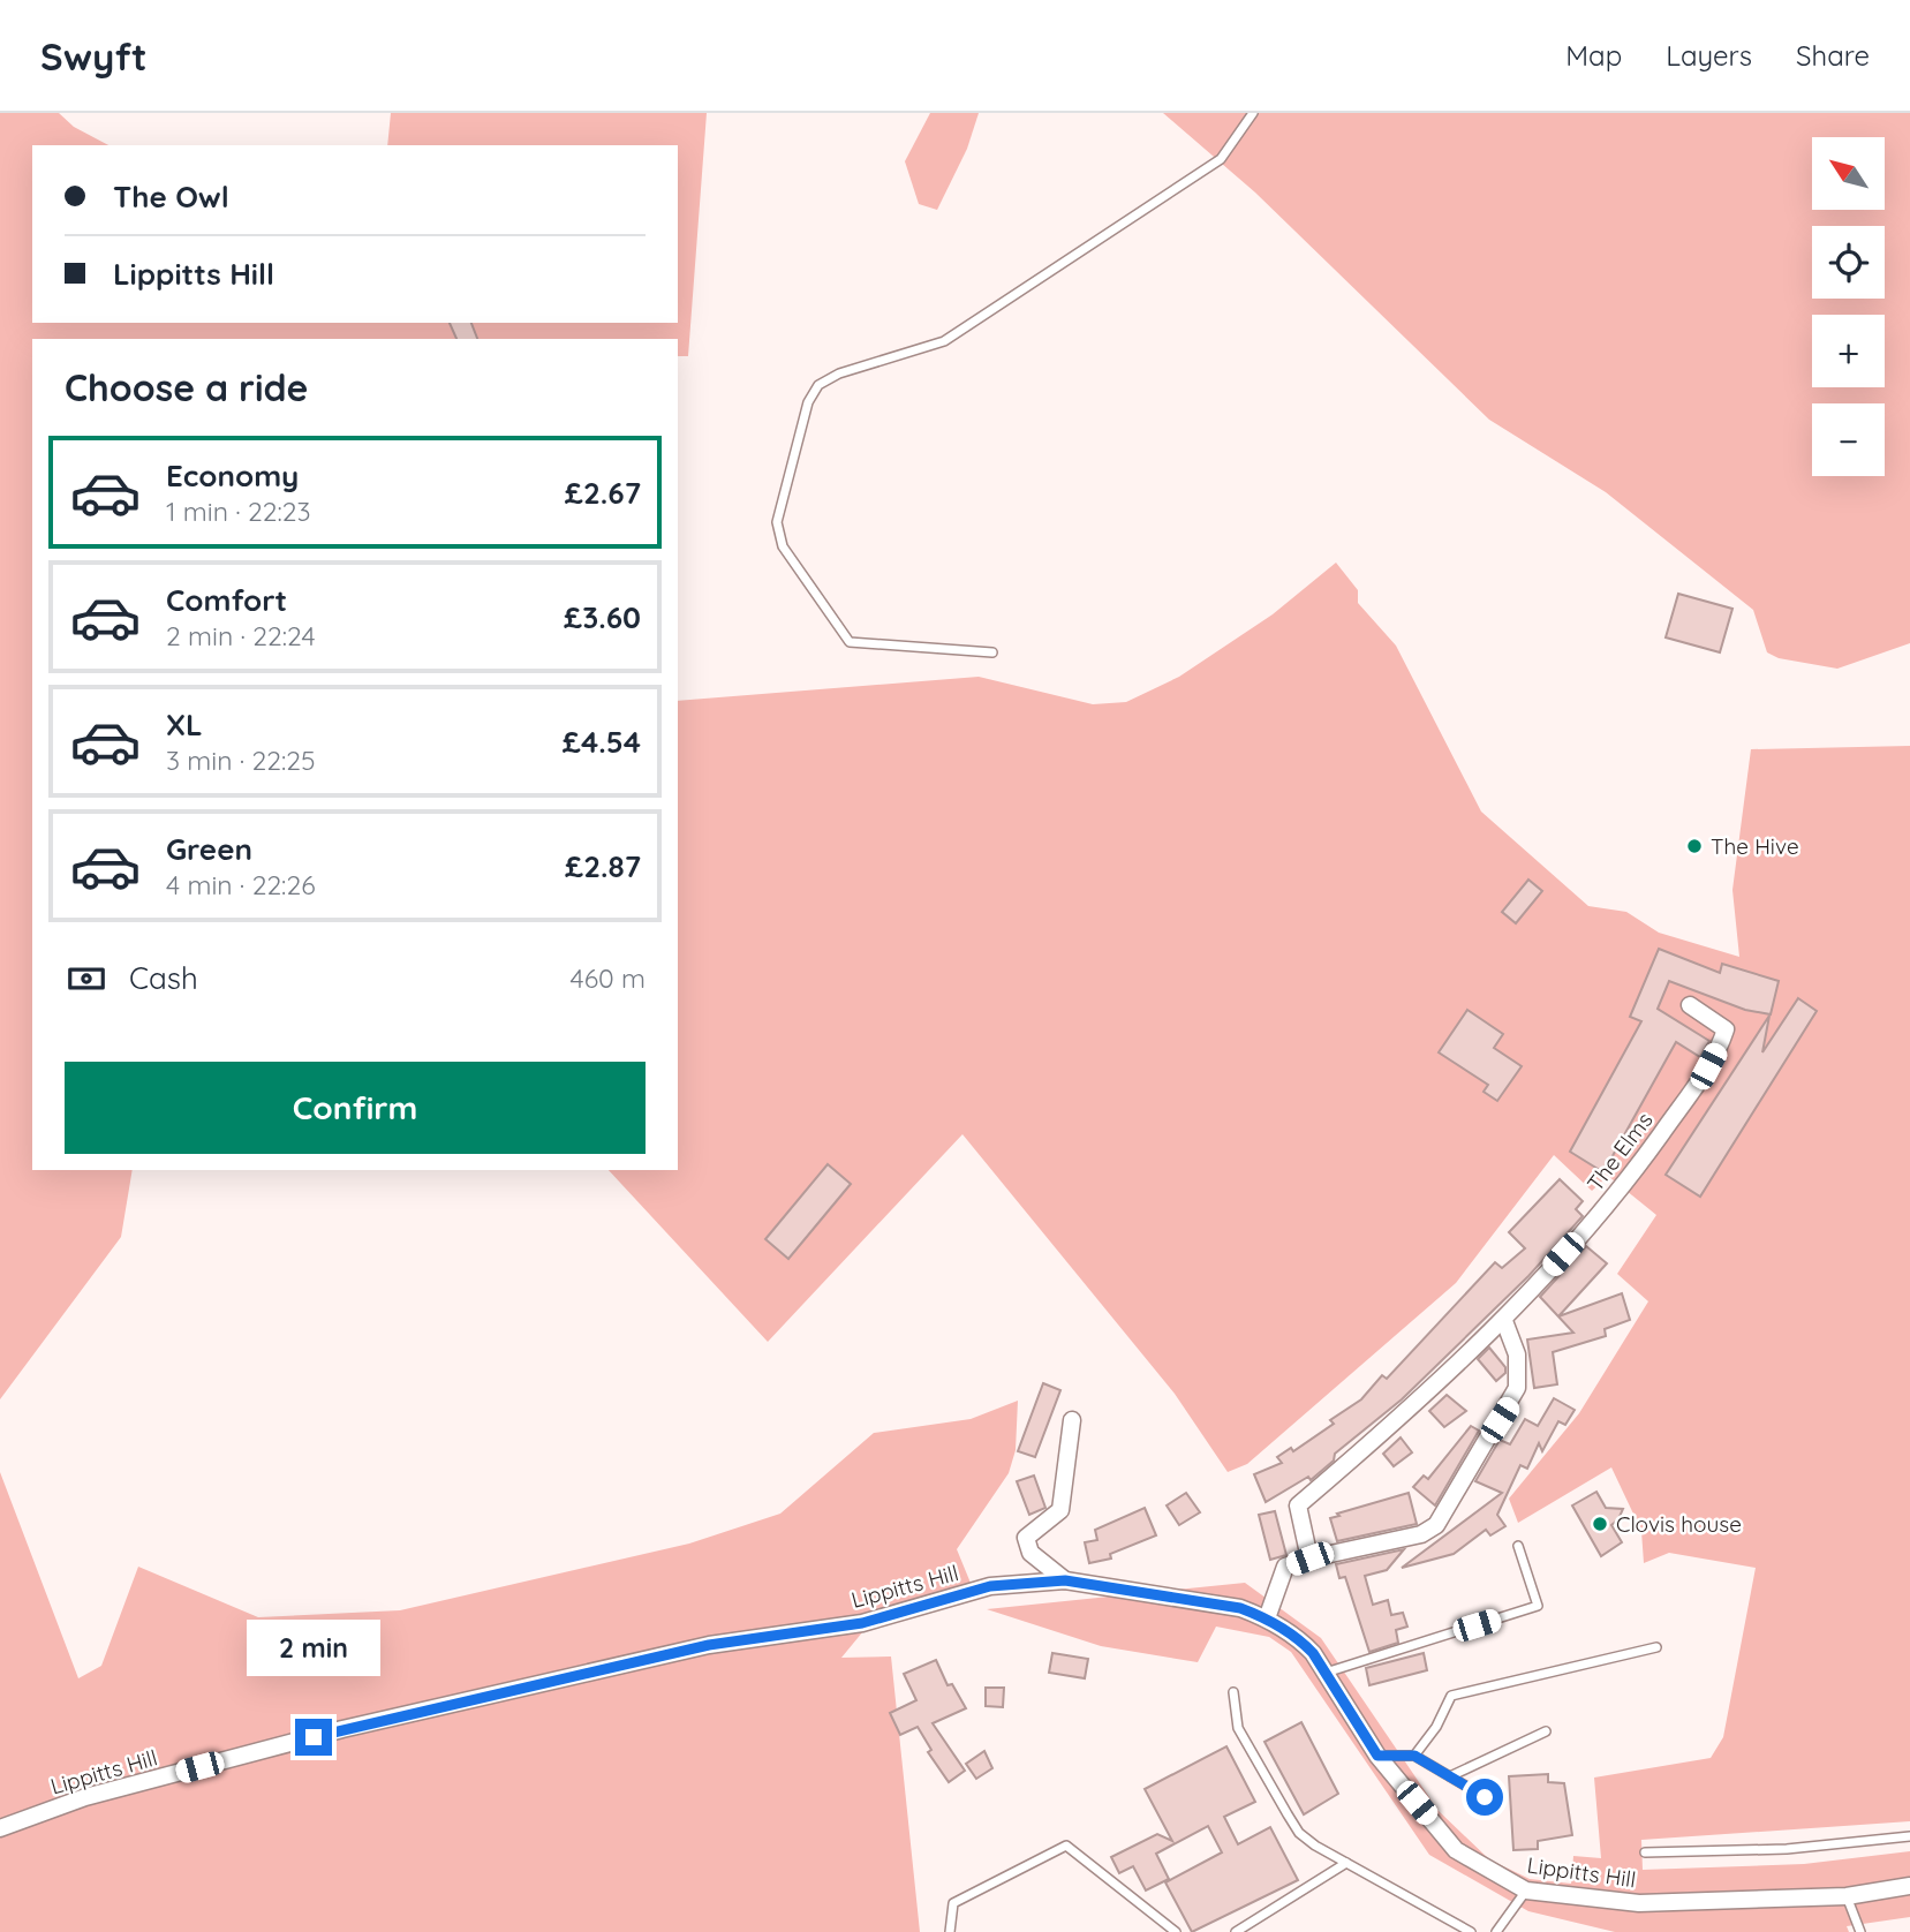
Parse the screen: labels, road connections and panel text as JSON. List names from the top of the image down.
{
  "streets": {
    "street": ["The Elms", "Lippitts Hill"]
  },
  "places": ["The Hive", "Clovis house"],
  "north": "top left",
  "page": {
    "header": "Swyft",
    "nav": ["Map", "Layers", "Share"],
    "map_buttons": ["+", "−"],
    "banner": ["The Owl", "Lippitts Hill"],
    "heading": "Choose a ride",
    "list": [
      {
        "name": "Economy",
        "note": "1 min · 22:23",
        "value": "£2.67"
      },
      {
        "name": "Comfort",
        "note": "2 min · 22:24",
        "value": "£3.60"
      },
      {
        "name": "XL",
        "note": "3 min · 22:25",
        "value": "£4.54"
      },
      {
        "name": "Green",
        "note": "4 min · 22:26",
        "value": "£2.87"
      }
    ],
    "pay": ["Cash", "460 m"],
    "buttons": "Confirm",
    "bubble": "2 min"
  }
}
